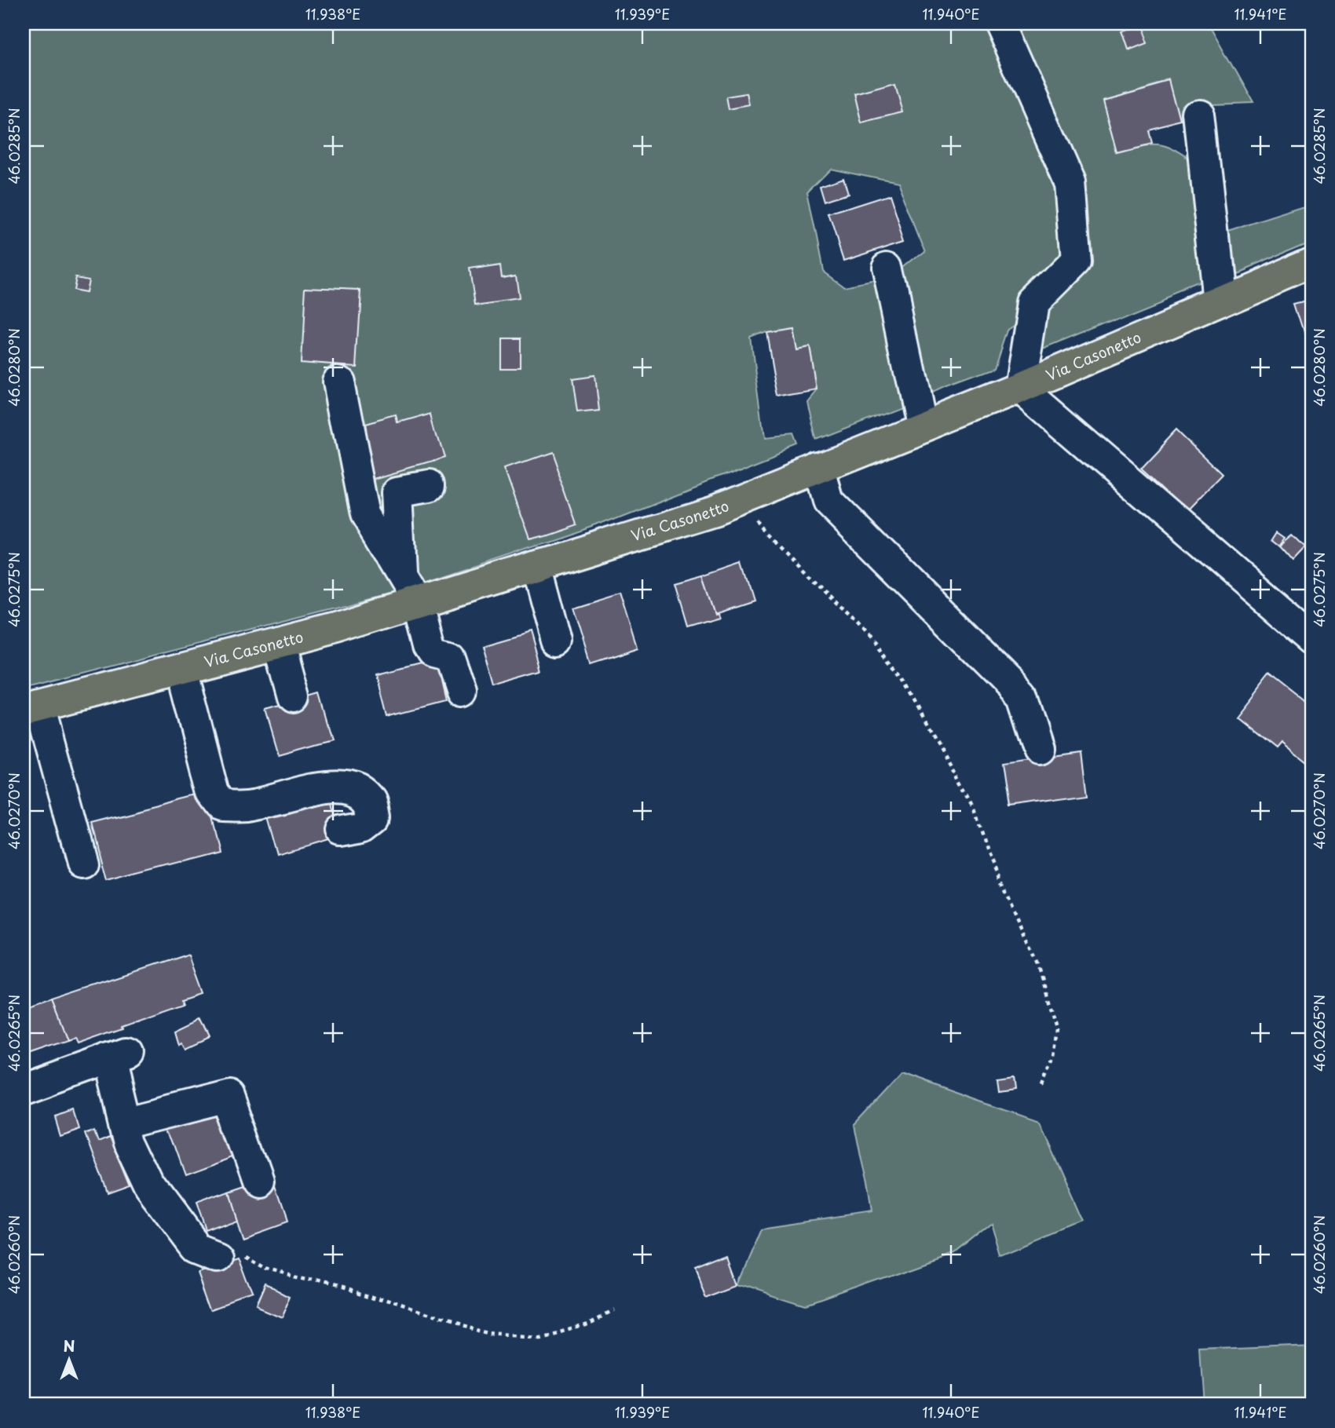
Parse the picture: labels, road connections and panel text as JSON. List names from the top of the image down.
{
  "streets": {
    "main road": ["Via Casonetto"]
  },
  "north": "top",
  "coordinates": [
    "11.938°E",
    "11.939°E",
    "11.940°E",
    "11.941°E",
    "46.0285°N",
    "46.0280°N",
    "46.0275°N",
    "46.0270°N",
    "46.0265°N",
    "46.0260°N"
  ]
}
